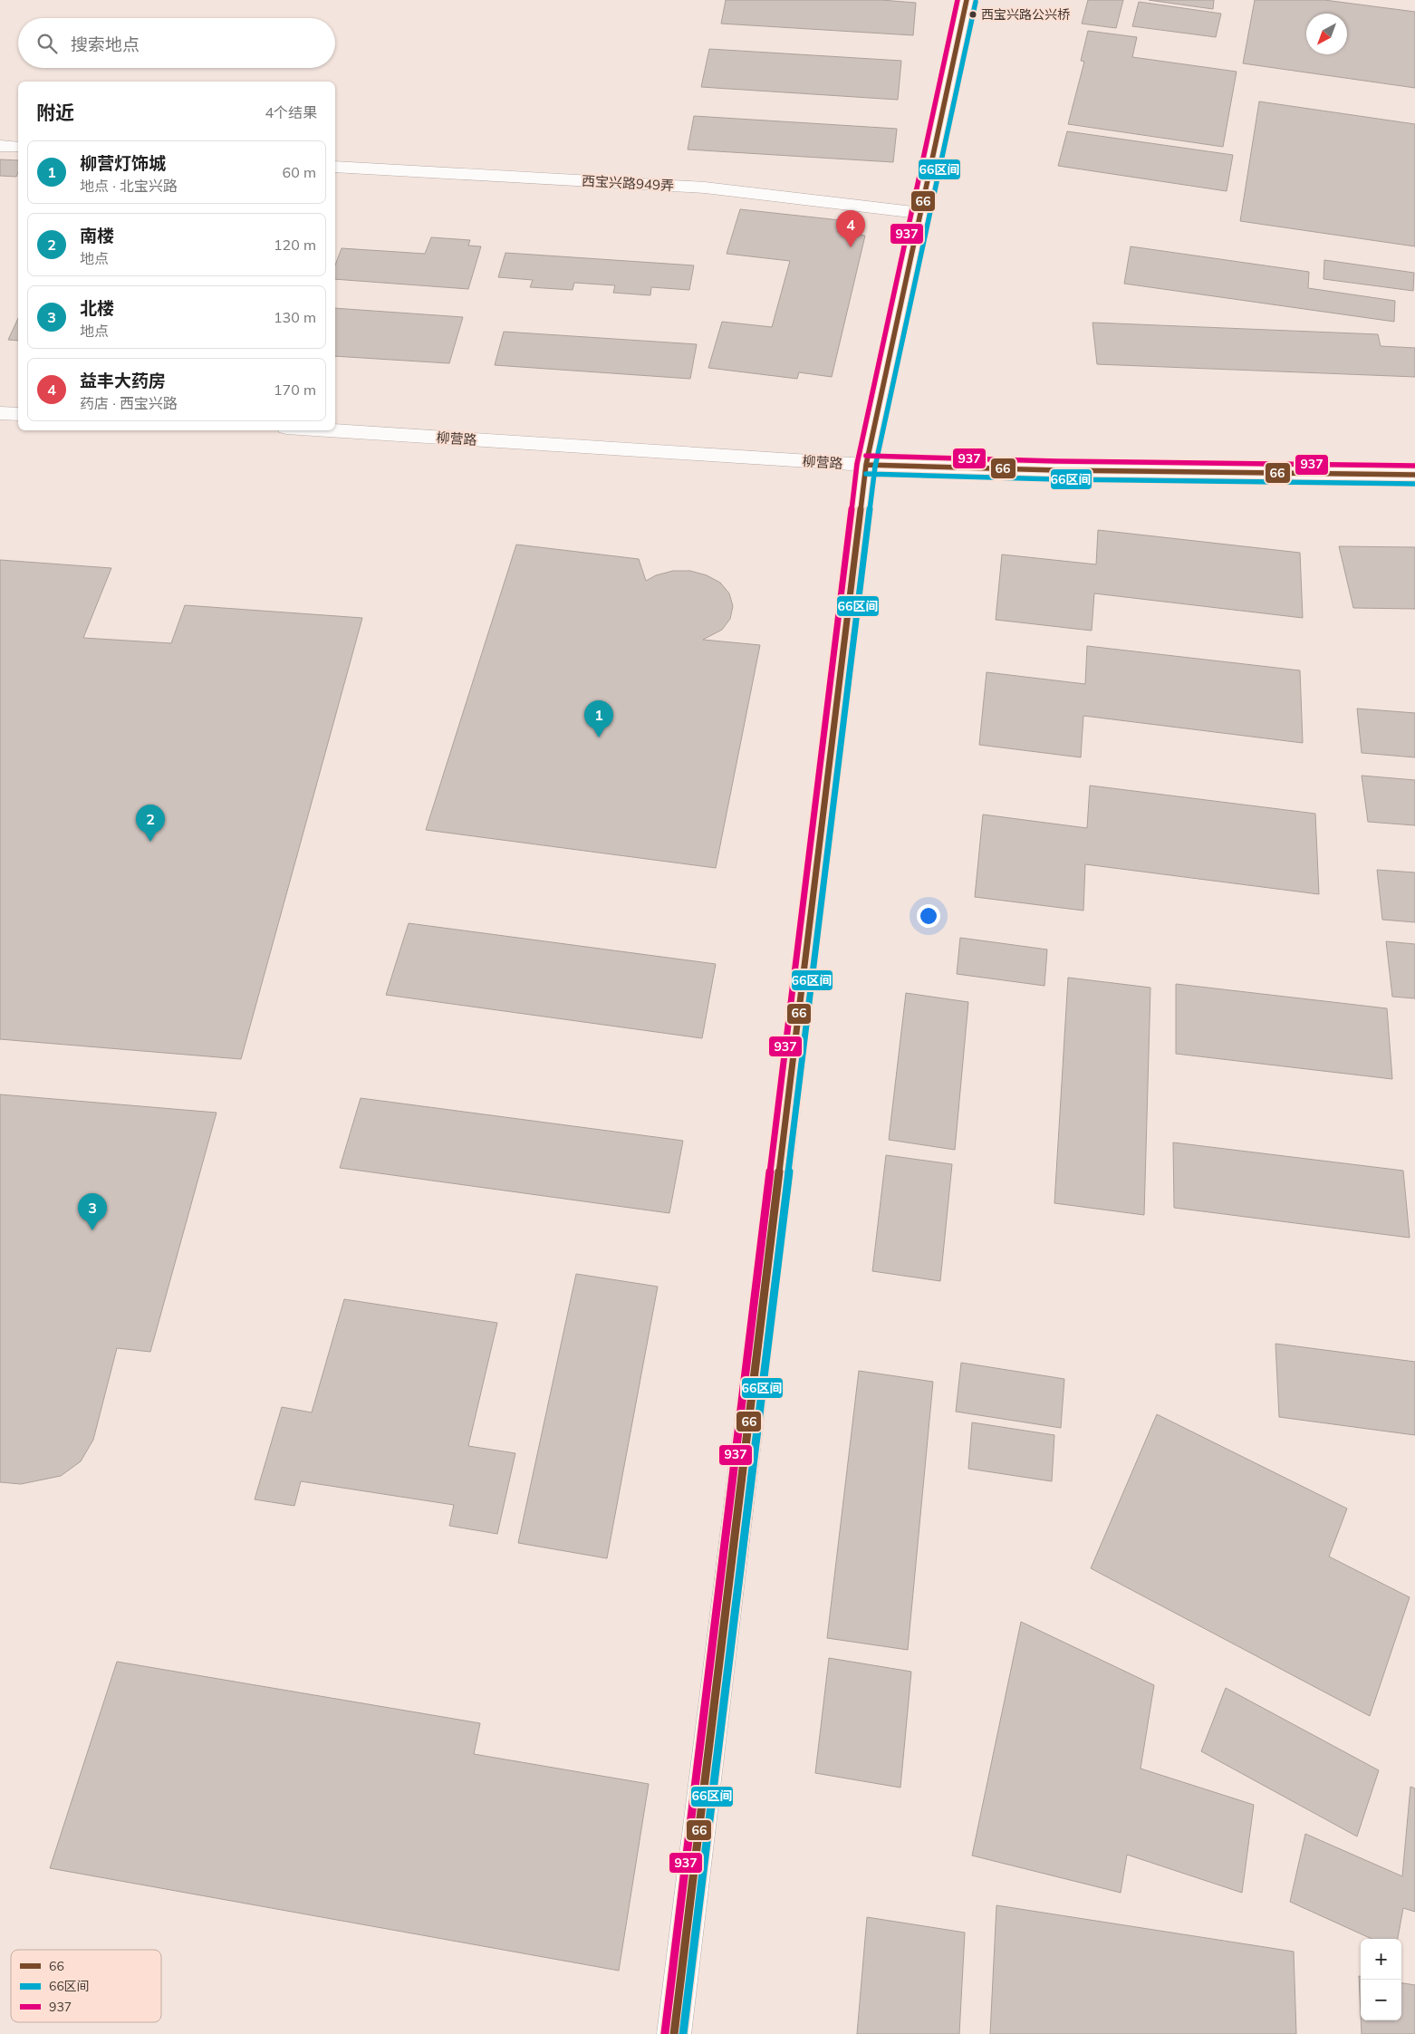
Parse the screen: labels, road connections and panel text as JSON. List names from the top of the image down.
{
  "streets": {
    "street": ["西宝兴路949弄", "柳营路"]
  },
  "places": ["西宝兴路公兴桥"],
  "lines": ["transit line 66", "transit line 937", "transit line 66区间"],
  "legend": ["66", "66区间", "937"],
  "north": "bottom left",
  "page": {
    "search": "搜索地点",
    "heading": ["附近", "4个结果"],
    "list": [
      {
        "mark": "1",
        "name": "柳营灯饰城",
        "note": "地点 · 北宝兴路",
        "value": "60 m"
      },
      {
        "mark": "2",
        "name": "南楼",
        "note": "地点",
        "value": "120 m"
      },
      {
        "mark": "3",
        "name": "北楼",
        "note": "地点",
        "value": "130 m"
      },
      {
        "mark": "4",
        "name": "益丰大药房",
        "note": "药店 · 西宝兴路",
        "value": "170 m"
      }
    ],
    "pins": [
      "4",
      "1",
      "2",
      "3"
    ],
    "map_buttons": ["+", "−"]
  }
}
